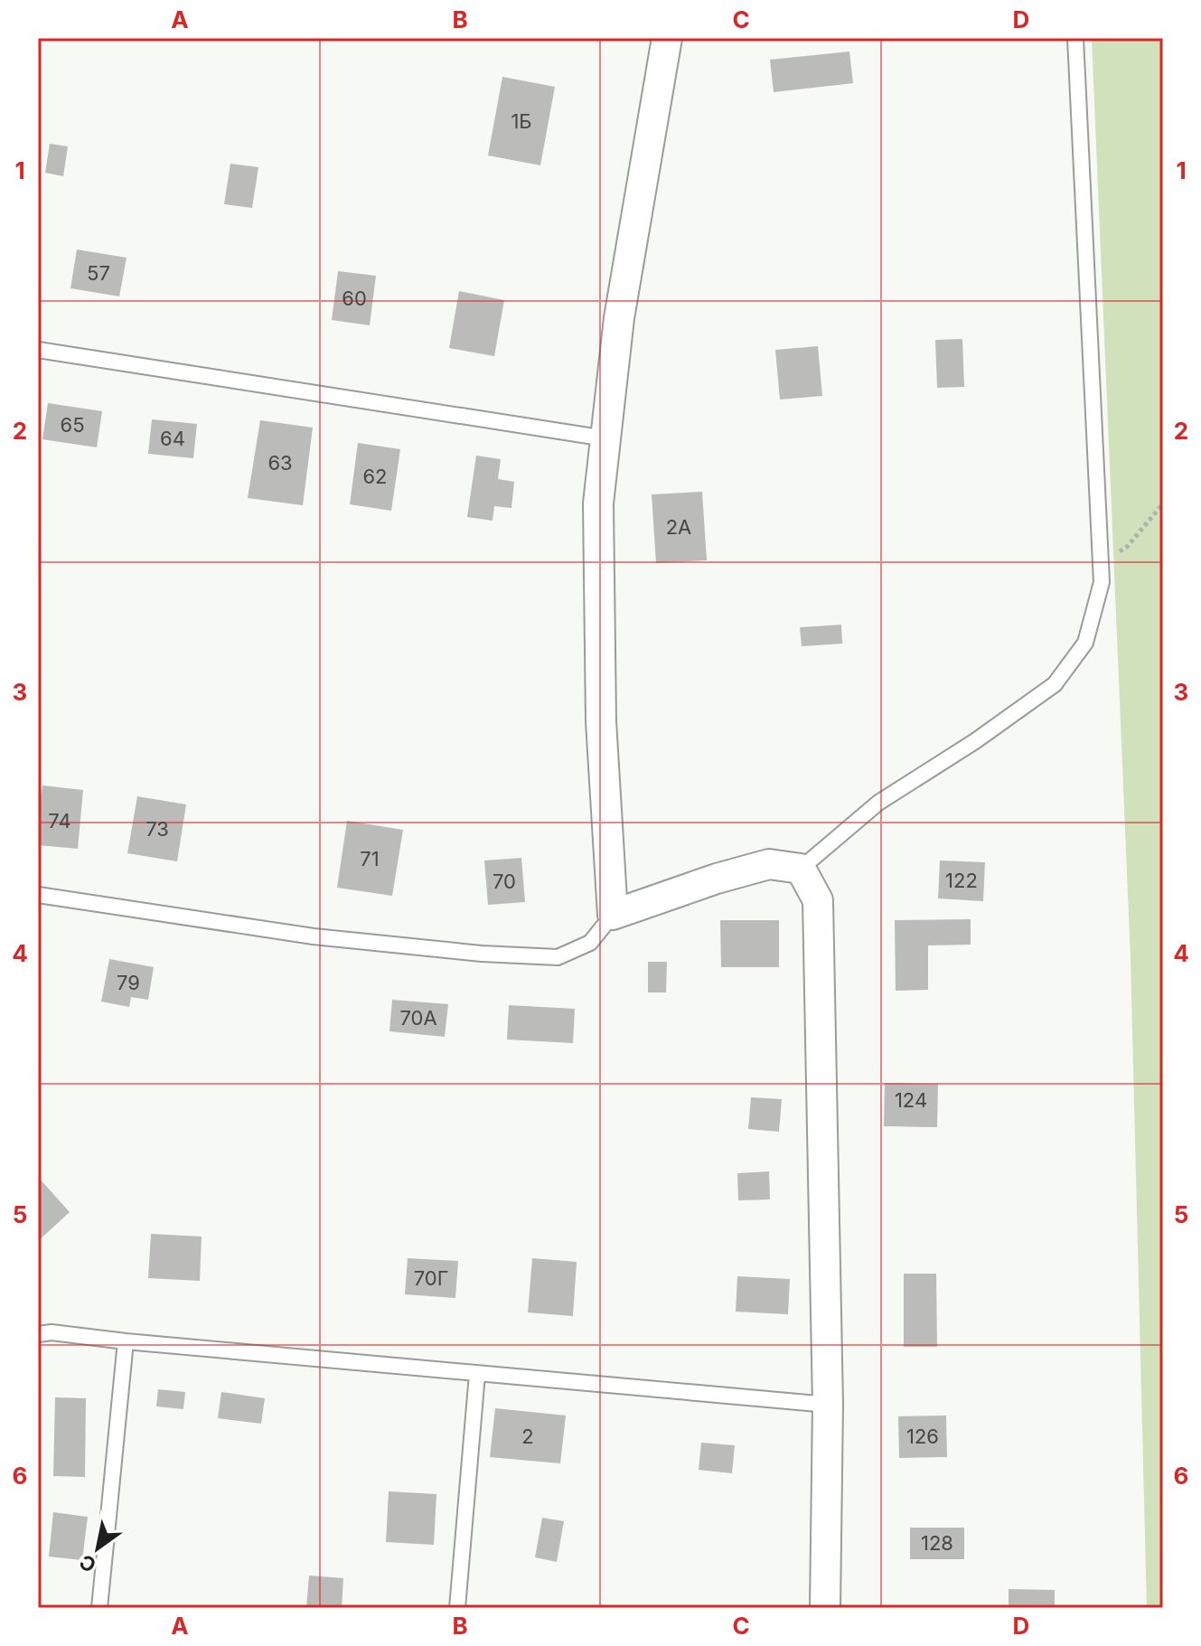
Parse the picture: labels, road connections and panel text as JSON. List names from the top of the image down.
{
  "house_numbers": [
    "1Б",
    "57",
    "60",
    "65",
    "64",
    "63",
    "62",
    "2А",
    "74",
    "73",
    "71",
    "122",
    "70",
    "79",
    "70А",
    "124",
    "70Г",
    "2",
    "126",
    "128"
  ],
  "north": "bottom left",
  "grid": {
    "columns": [
      "A",
      "B",
      "C",
      "D"
    ],
    "rows": [
      "1",
      "2",
      "3",
      "4",
      "5",
      "6"
    ]
  }
}
